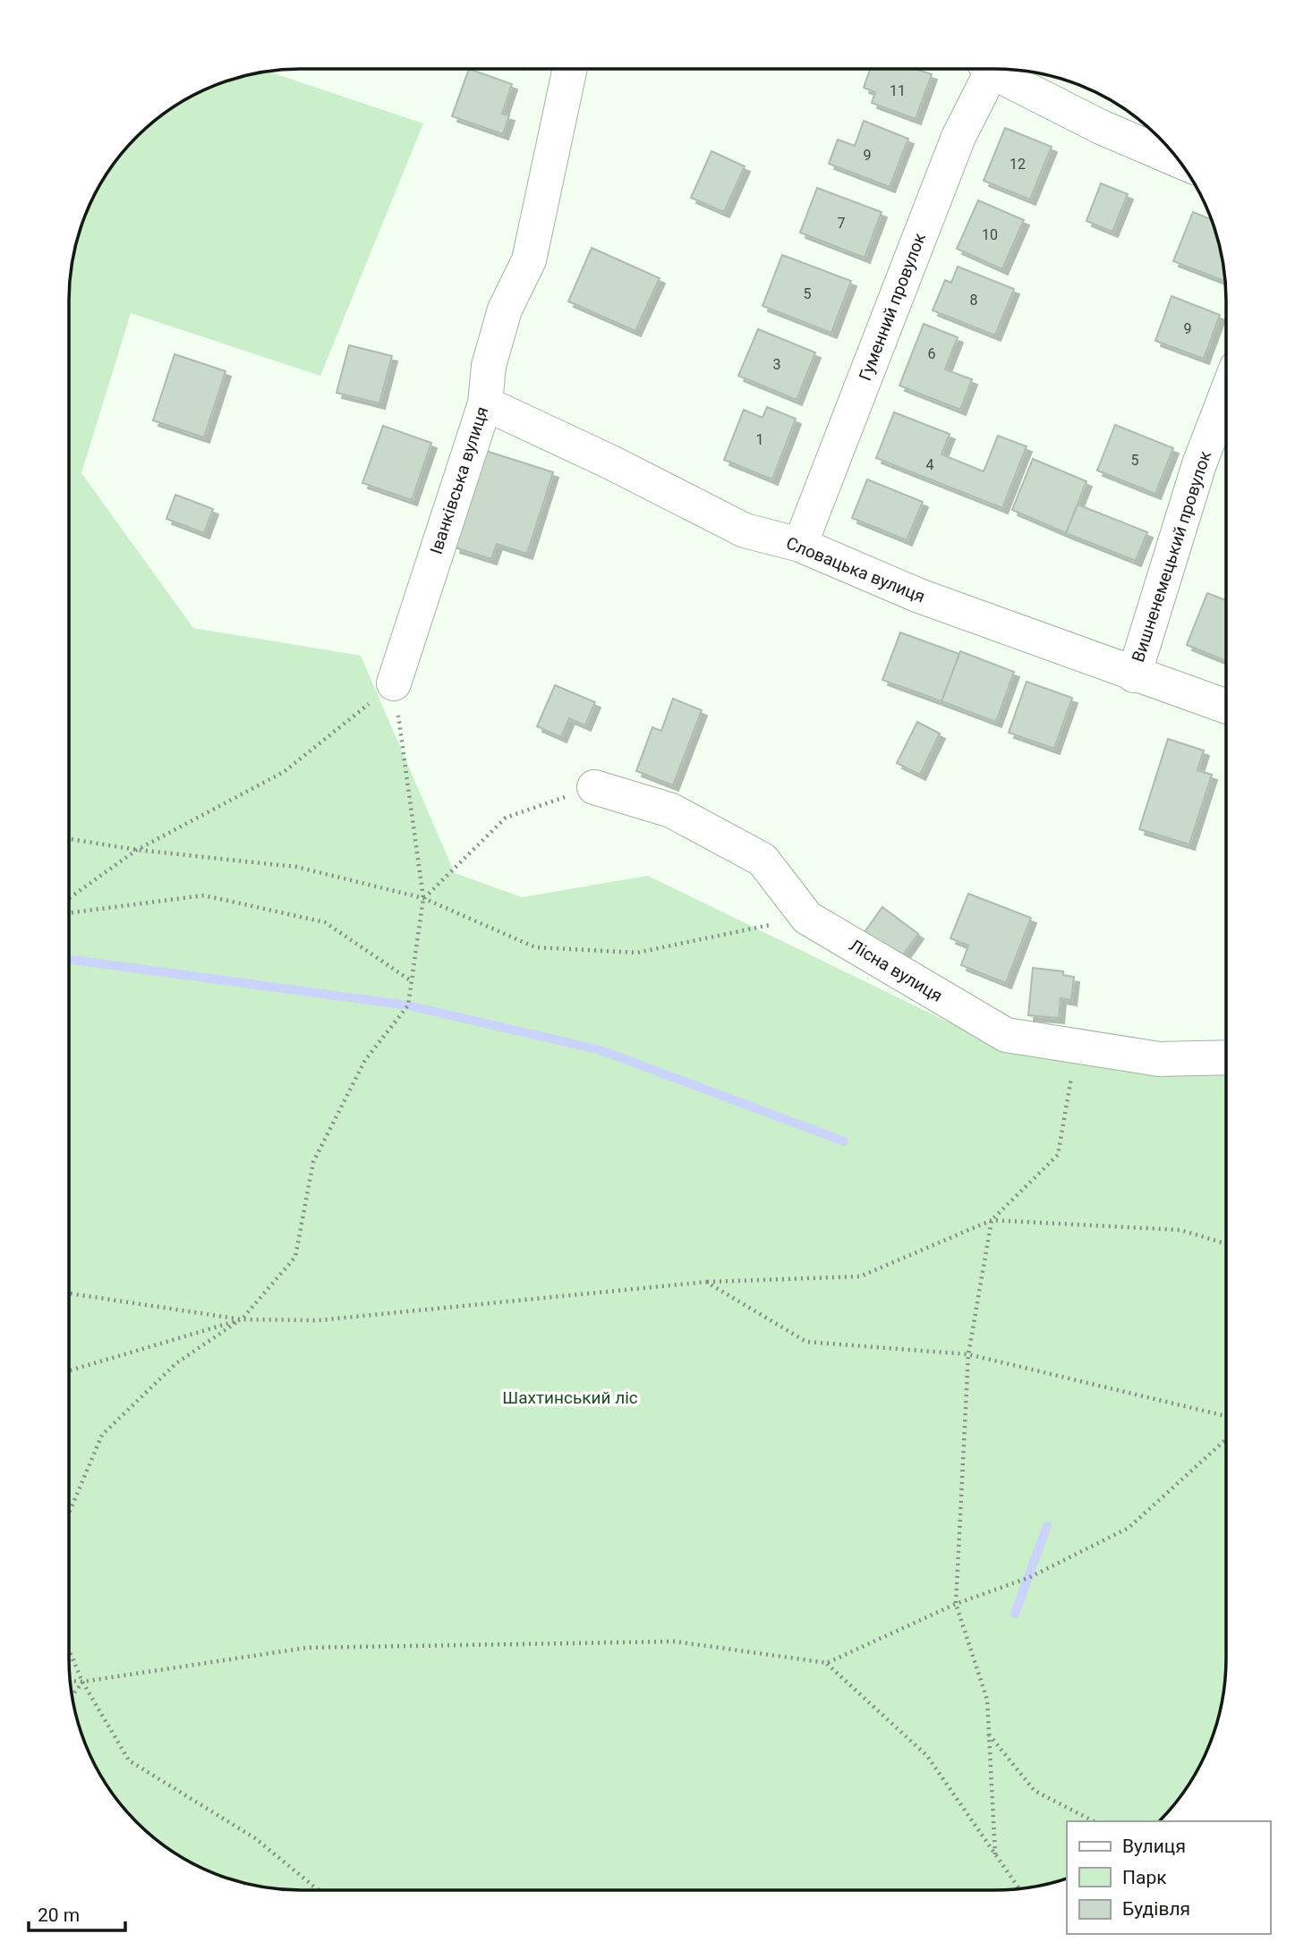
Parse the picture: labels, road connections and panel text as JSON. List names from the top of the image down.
{
  "streets": {
    "street": [
      "Гуменний провулок",
      "Іванківська вулиця",
      "Вишненемецький провулок",
      "Словацька вулиця",
      "Лісна вулиця"
    ]
  },
  "crossings": [
    ["Гуменний провулок", "Словацька вулиця"],
    ["Іванківська вулиця", "Словацька вулиця"],
    ["Вишненемецький провулок", "Словацька вулиця"]
  ],
  "parks": ["Шахтинський ліс"],
  "house_numbers": [
    "11",
    "9",
    "12",
    "7",
    "10",
    "5",
    "8",
    "9",
    "6",
    "3",
    "1",
    "5",
    "4"
  ],
  "legend": ["Вулиця", "Парк", "Будівля"],
  "scale_bar": "20 m"
}
